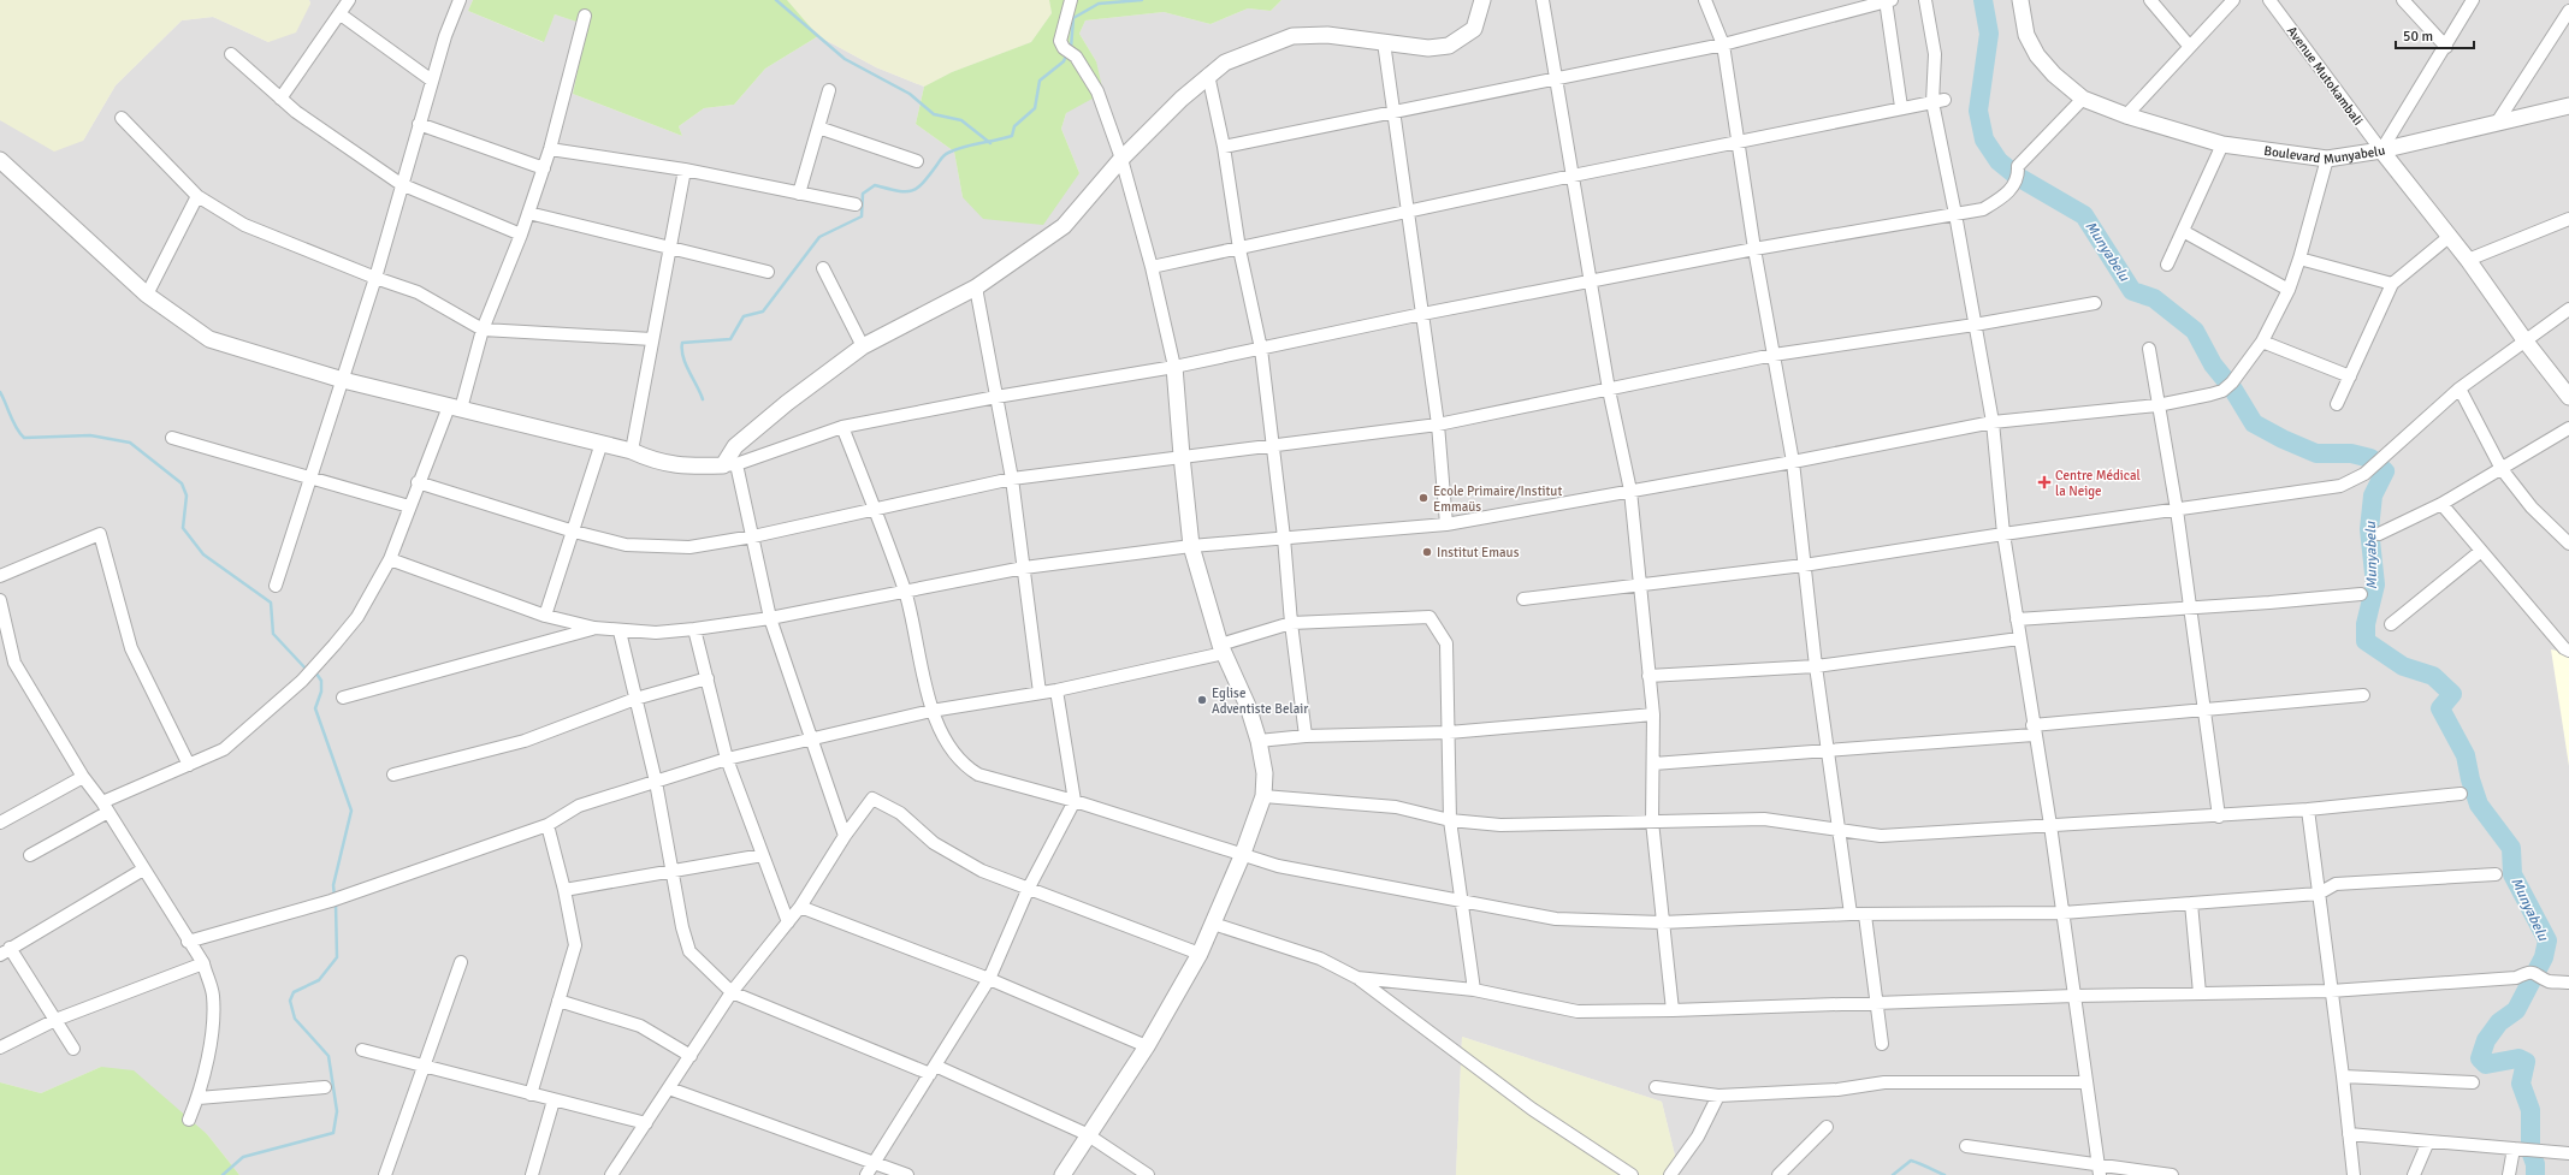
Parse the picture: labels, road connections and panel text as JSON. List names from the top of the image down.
{
  "streets": {
    "street": ["Avenue Mutokambali", "Boulevard Munyabelu"]
  },
  "crossings": [
    ["Avenue Mutokambali", "Boulevard Munyabelu"]
  ],
  "water": ["Munyabelu"],
  "places": {
    "health": ["Centre Médical la Neige"],
    "other": ["Ecole Primaire/Institut Emmaüs", "Institut Emaus", "Eglise Adventiste Belair"]
  },
  "scale_bar": "50 m"
}
